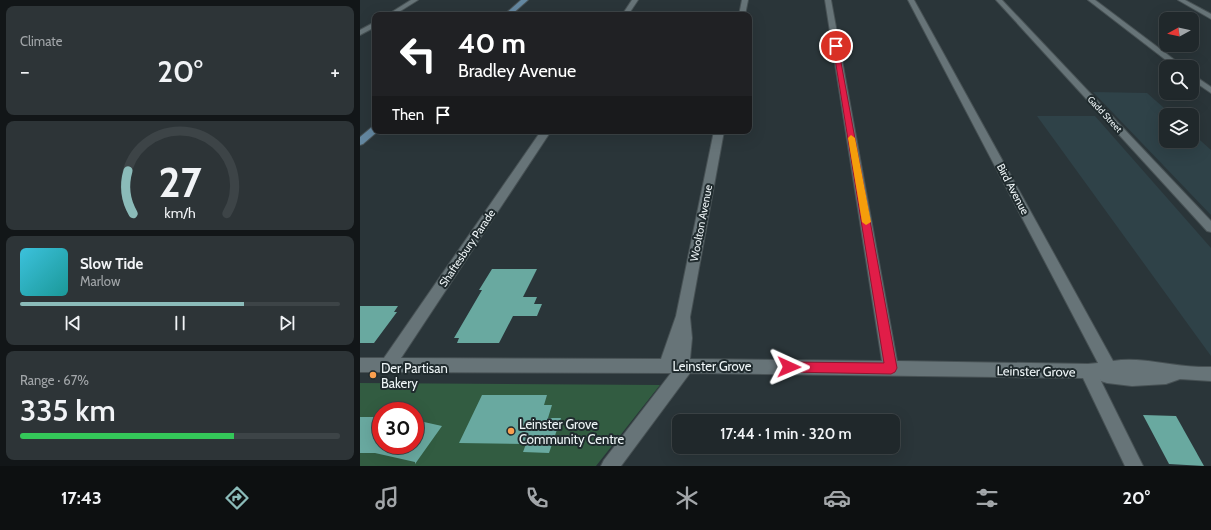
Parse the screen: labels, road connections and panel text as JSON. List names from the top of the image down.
{
  "streets": {
    "street": [
      "Gadd Street",
      "Bird Avenue",
      "Woolton Avenue",
      "Shaftesbury Parade",
      "Leinster Grove"
    ]
  },
  "crossings": [
    ["Bird Avenue", "Leinster Grove"],
    ["Woolton Avenue", "Leinster Grove"],
    ["Shaftesbury Parade", "Leinster Grove"]
  ],
  "places": ["Der Partisan Bakery", "Leinster Grove Community Centre"],
  "north": "left",
  "page": {
    "tile": [
      "Climate",
      ["Range · 67%", "335 km"]
    ],
    "turn": ["40 m", "Bradley Avenue"],
    "heat": ["−", "20°", "+"],
    "then": "Then",
    "song": ["Slow Tide", "Marlow"],
    "limit": "30",
    "trip": "17:44 · 1 min · 320 m",
    "tabs": ["17:43", "20°"],
    "gauge": ["27", "km/h"]
  }
}
